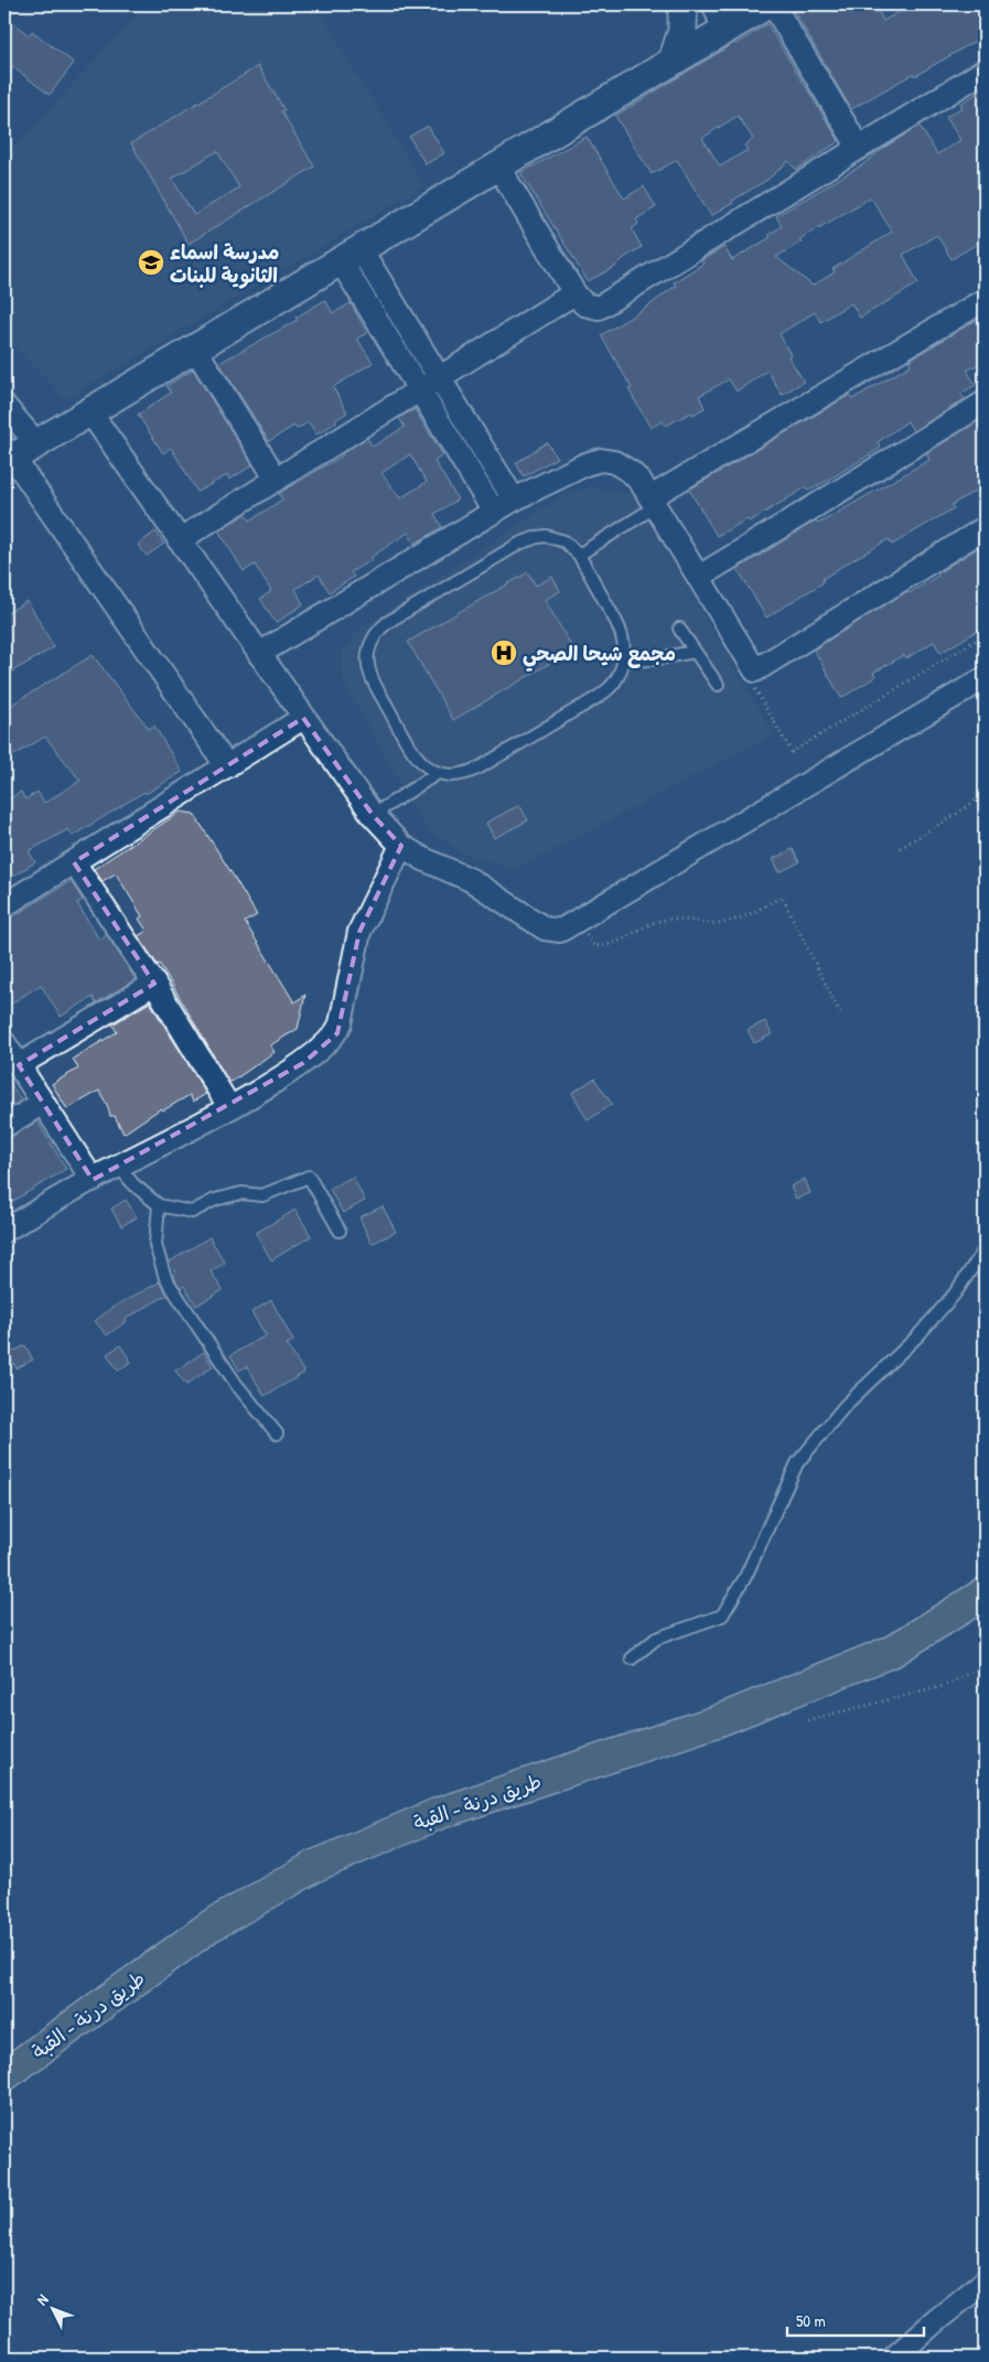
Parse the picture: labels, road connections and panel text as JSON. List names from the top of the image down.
{
  "streets": {
    "main road": ["طريق درنة - القبة"]
  },
  "places": {
    "school or university": ["مدرسة اسماء الثانوية للبنات"],
    "hospital": ["مجمع شيحا الصحي"]
  },
  "scale_bar": "50 m",
  "north": "top left"
}
